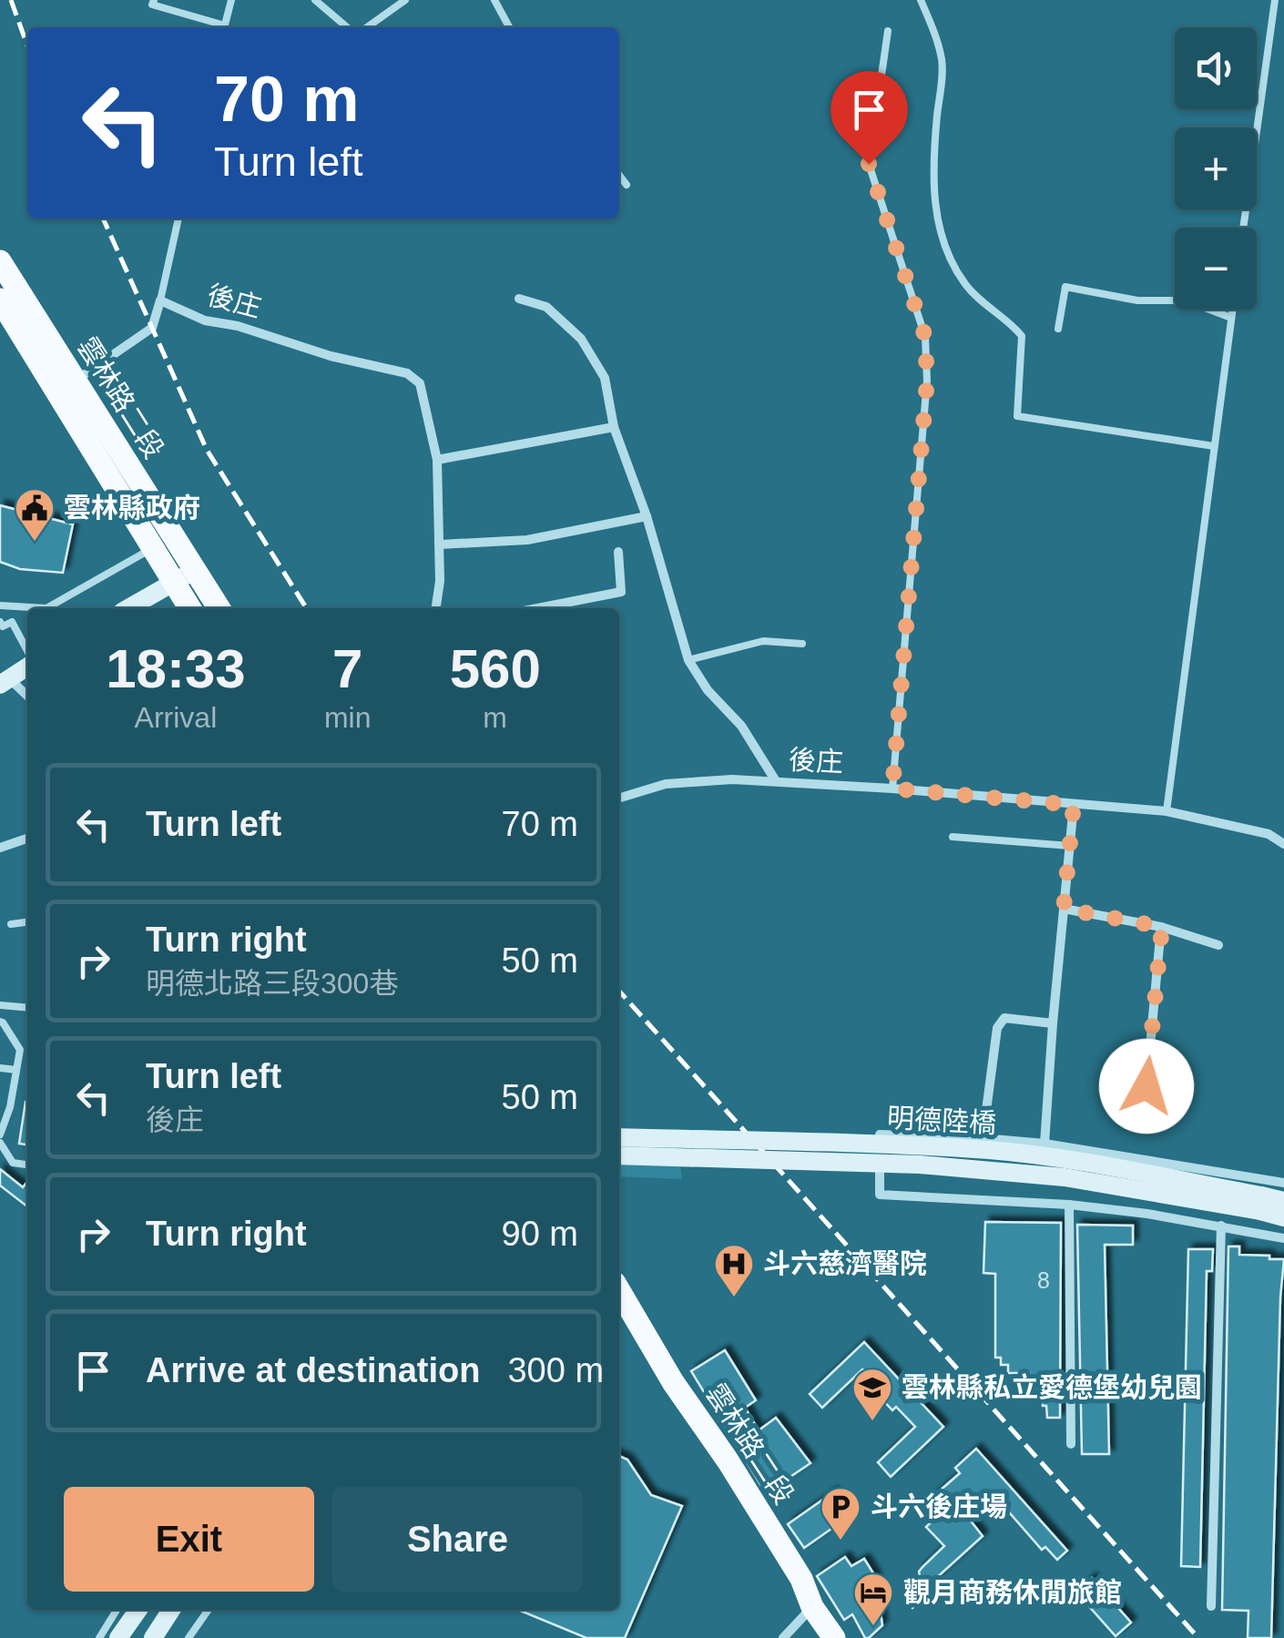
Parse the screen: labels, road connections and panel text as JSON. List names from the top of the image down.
{
  "streets": {
    "main road": ["雲林路二段", "明德陸橋"],
    "street": ["後庄"]
  },
  "places": {
    "public building": ["雲林縣政府"],
    "hospital": ["斗六慈濟醫院"],
    "school or university": ["雲林縣私立愛德堡幼兒園"],
    "parking": ["斗六後庄場"],
    "hotel": ["觀月商務休閒旅館"]
  },
  "house_numbers": ["8"],
  "page": {
    "map_buttons": ["+", "−"],
    "turn": ["70 m", "Turn left"],
    "eta": [
      "18:33",
      "Arrival",
      "7",
      "min",
      "560",
      "m"
    ],
    "list": [
      {
        "name": "Turn left",
        "value": "70 m"
      },
      {
        "name": "Turn right",
        "note": "明德北路三段300巷",
        "value": "50 m"
      },
      {
        "name": "Turn left",
        "note": "後庄",
        "value": "50 m"
      },
      {
        "name": "Turn right",
        "value": "90 m"
      },
      {
        "name": "Arrive at destination",
        "value": "300 m"
      }
    ],
    "buttons": ["Exit", "Share"]
  }
}
